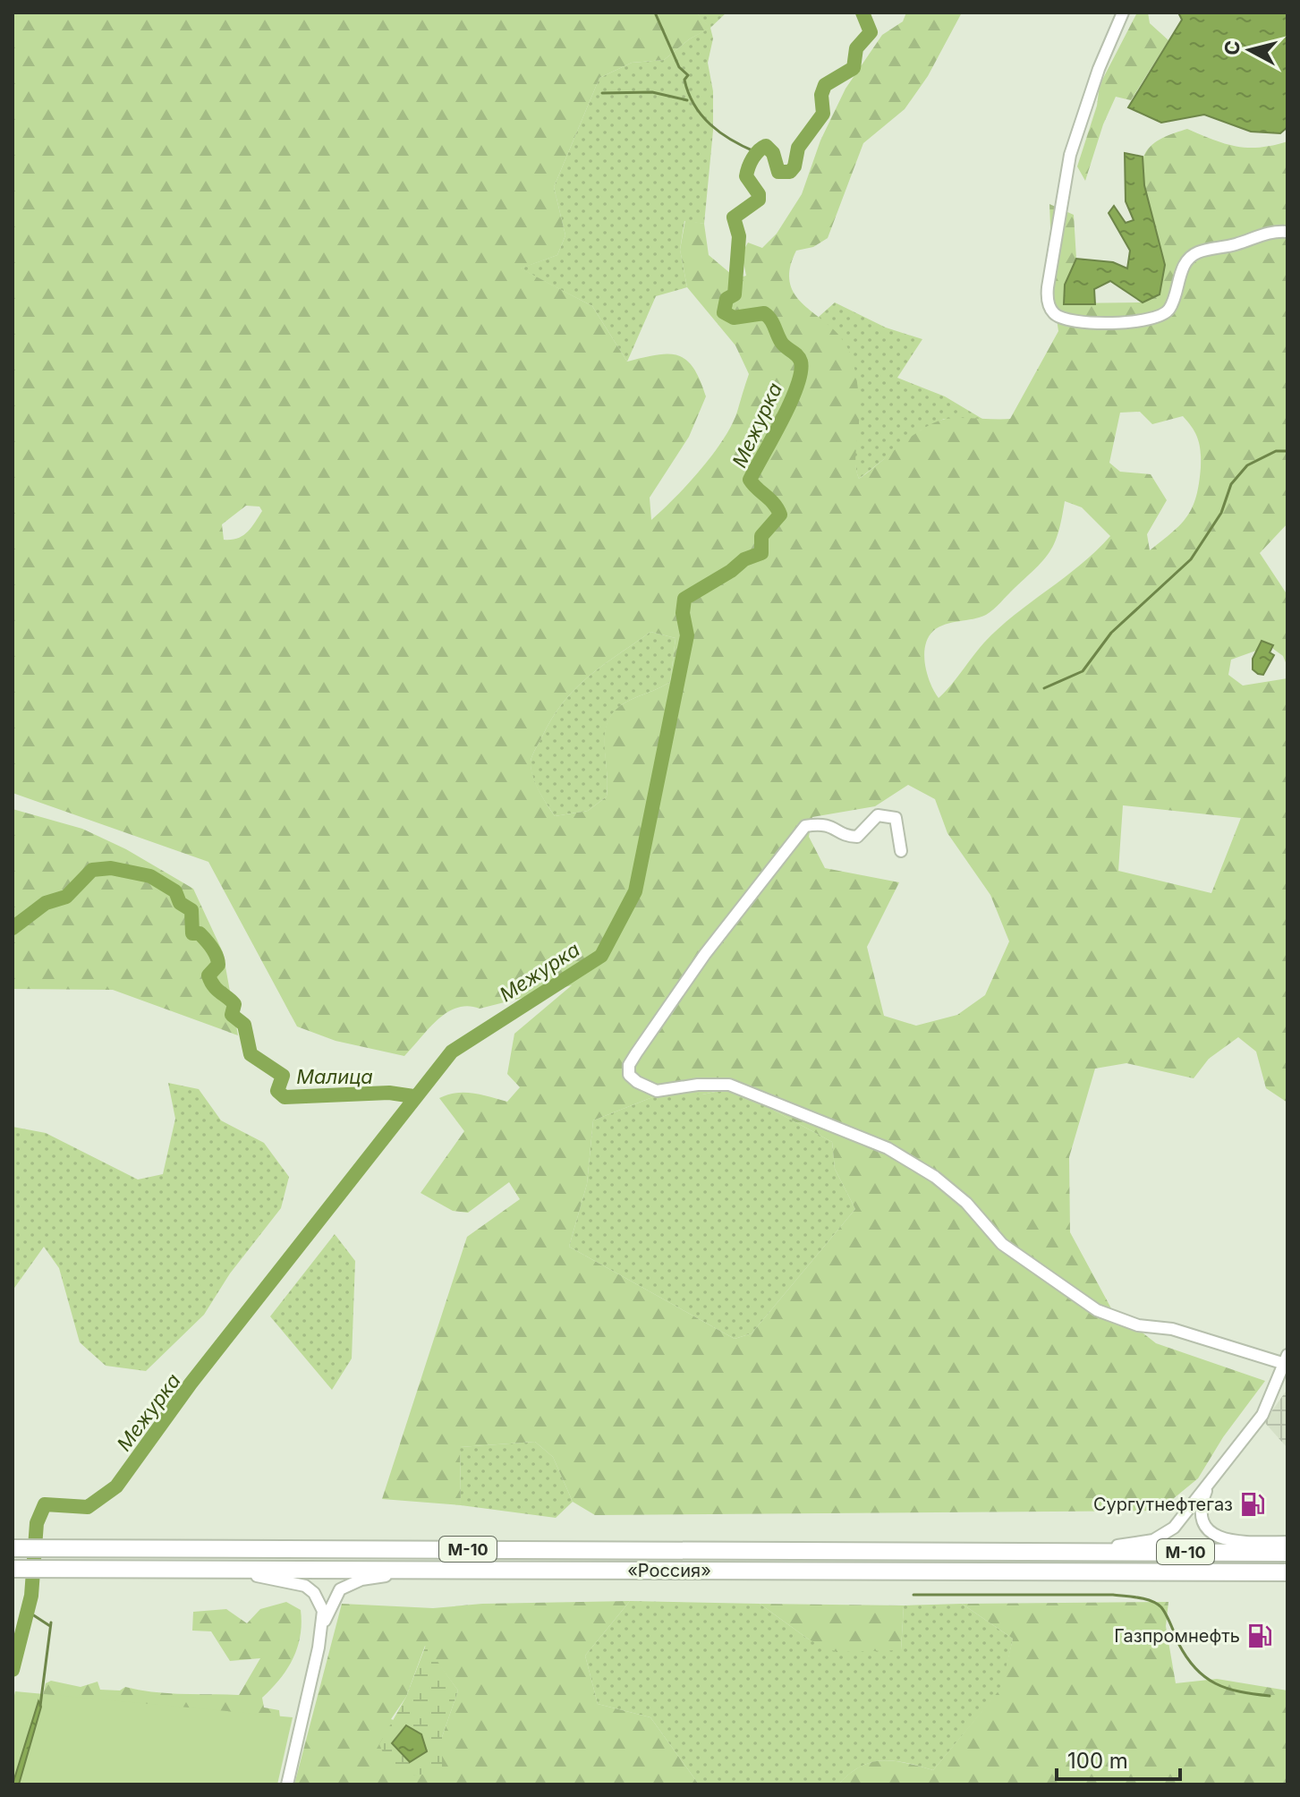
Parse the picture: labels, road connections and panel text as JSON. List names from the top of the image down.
{
  "streets": {
    "highway": ["М-10", "«Россия»"]
  },
  "water": ["Межурка", "Малица"],
  "places": {
    "fuel station": ["Сургутнефтегаз", "Газпромнефть"]
  },
  "scale_bar": "100 m",
  "north": "left"
}
